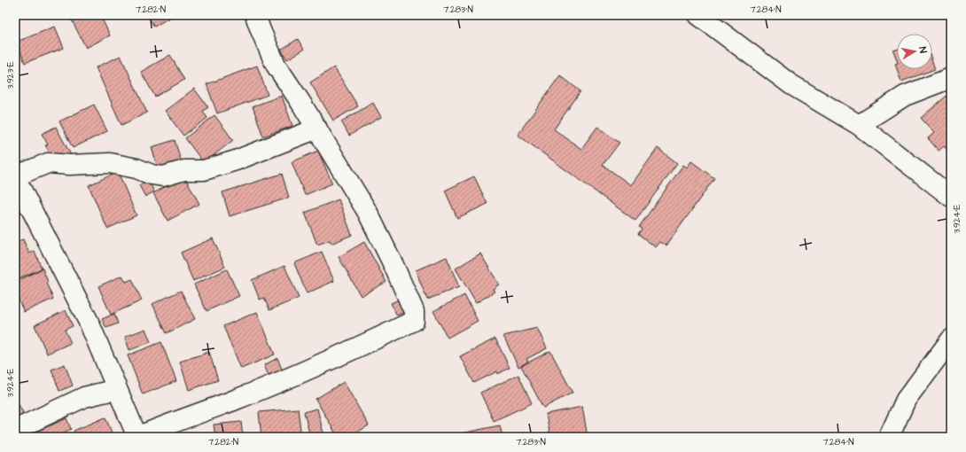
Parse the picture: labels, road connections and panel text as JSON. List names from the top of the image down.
{
  "north": "right",
  "coordinates": [
    "7.282°N",
    "7.283°N",
    "7.284°N",
    "3.923°E",
    "3.924°E"
  ]
}
